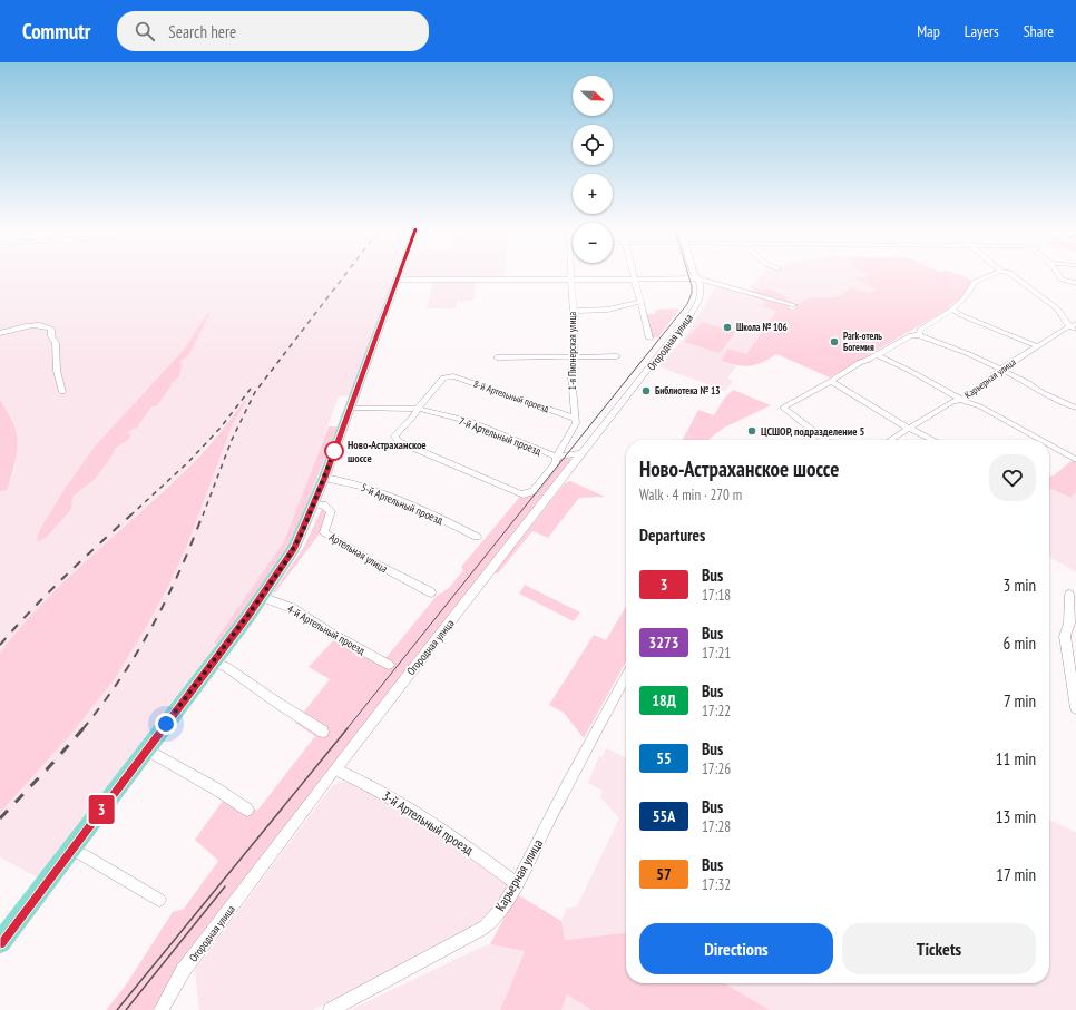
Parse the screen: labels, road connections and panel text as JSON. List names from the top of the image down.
{
  "streets": {
    "street": [
      "Огородная улица",
      "1-я Пионерская улица",
      "Карьерная улица",
      "8-й Артельный проезд",
      "7-й Артельный проезд",
      "5-й Артельный проезд",
      "Артельная улица",
      "4-й Артельный проезд",
      "3-й Артельный проезд"
    ]
  },
  "crossings": [
    ["Огородная улица", "7-й Артельный проезд"],
    ["Огородная улица", "3-й Артельный проезд"],
    ["1-я Пионерская улица", "8-й Артельный проезд"],
    ["Карьерная улица", "3-й Артельный проезд"],
    ["8-й Артельный проезд", "7-й Артельный проезд"]
  ],
  "places": [
    "Школа № 106",
    "Park-отель Богемия",
    "Библиотека № 13",
    "ЦСШОР, подразделение 5",
    "Ново-Астраханское шоссе"
  ],
  "lines": ["bus line 3"],
  "north": "right",
  "page": {
    "header": "Commutr",
    "search": "Search here",
    "nav": ["Map", "Layers", "Share"],
    "on_map": "3",
    "map_buttons": ["+", "−"],
    "heading": [
      ["Ново-Астраханское шоссе", "Walk · 4 min · 270 m"],
      "Departures"
    ],
    "list": [
      {
        "mark": "3",
        "name": "Bus",
        "note": "17:18",
        "value": "3 min"
      },
      {
        "mark": "3273",
        "name": "Bus",
        "note": "17:21",
        "value": "6 min"
      },
      {
        "mark": "18Д",
        "name": "Bus",
        "note": "17:22",
        "value": "7 min"
      },
      {
        "mark": "55",
        "name": "Bus",
        "note": "17:26",
        "value": "11 min"
      },
      {
        "mark": "55А",
        "name": "Bus",
        "note": "17:28",
        "value": "13 min"
      },
      {
        "mark": "57",
        "name": "Bus",
        "note": "17:32",
        "value": "17 min"
      }
    ],
    "buttons": ["Directions", "Tickets"]
  }
}
